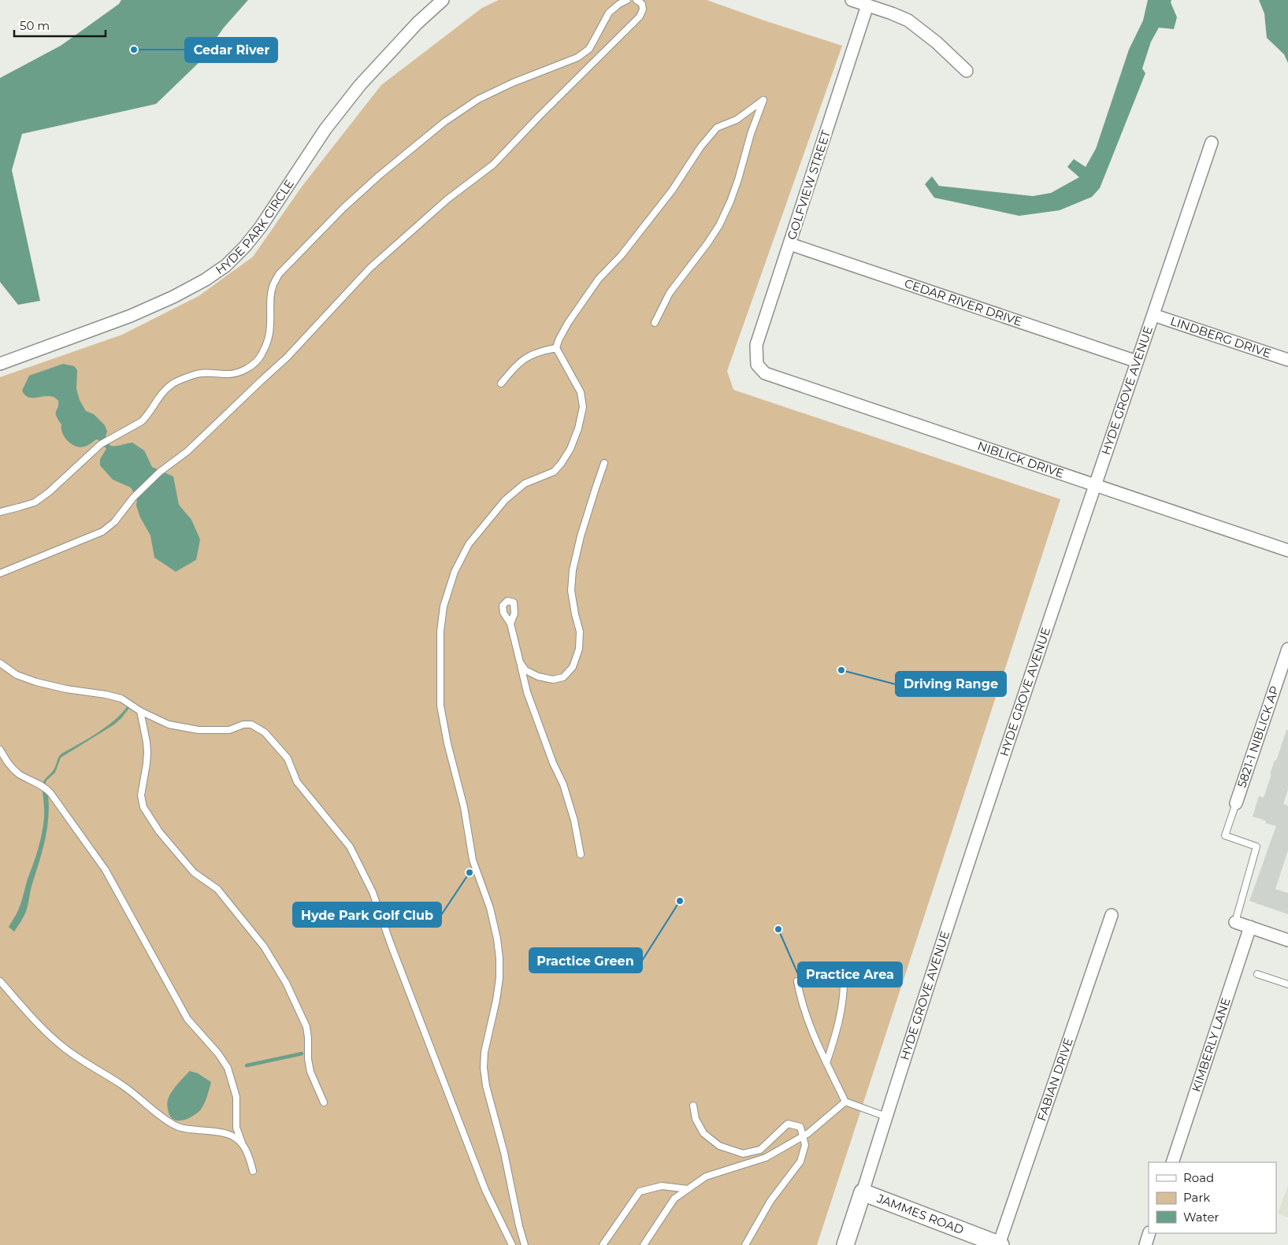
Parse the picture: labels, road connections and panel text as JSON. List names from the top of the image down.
{
  "streets": {
    "street": [
      "GOLFVIEW STREET",
      "HYDE PARK CIRCLE",
      "CEDAR RIVER DRIVE",
      "LINDBERG DRIVE",
      "HYDE GROVE AVENUE",
      "NIBLICK DRIVE",
      "5821-1 NIBLICK AP",
      "KIMBERLY LANE",
      "FABIAN DRIVE",
      "JAMMES ROAD"
    ]
  },
  "crossings": [
    ["GOLFVIEW STREET", "CEDAR RIVER DRIVE"],
    ["GOLFVIEW STREET", "NIBLICK DRIVE"],
    ["CEDAR RIVER DRIVE", "HYDE GROVE AVENUE"],
    ["LINDBERG DRIVE", "HYDE GROVE AVENUE"],
    ["HYDE GROVE AVENUE", "NIBLICK DRIVE"],
    ["HYDE GROVE AVENUE", "JAMMES ROAD"],
    ["FABIAN DRIVE", "JAMMES ROAD"]
  ],
  "places": [
    "Cedar River",
    "Driving Range",
    "Hyde Park Golf Club",
    "Practice Green",
    "Practice Area"
  ],
  "legend": ["Road", "Park", "Water"],
  "scale_bar": "50 m"
}
